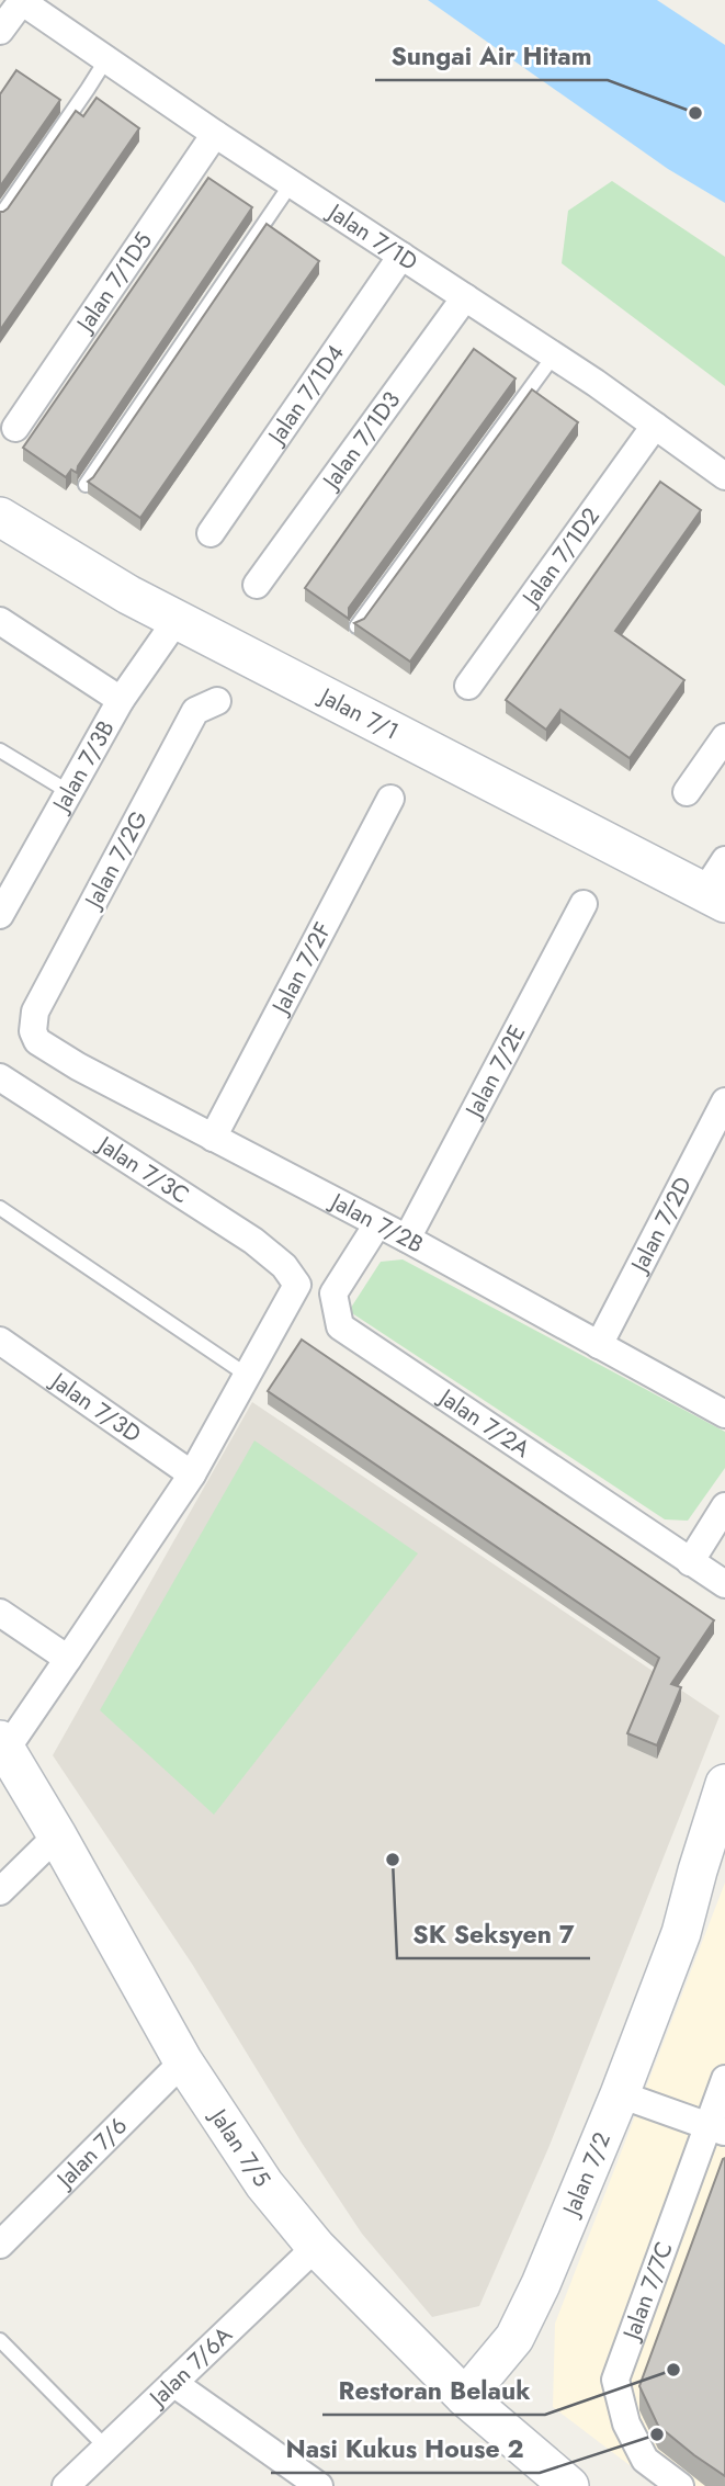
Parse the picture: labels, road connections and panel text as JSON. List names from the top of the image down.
{
  "streets": {
    "street": [
      "Jalan 7/1D",
      "Jalan 7/1D5",
      "Jalan 7/1D4",
      "Jalan 7/1D3",
      "Jalan 7/1D2",
      "Jalan 7/1",
      "Jalan 7/3B",
      "Jalan 7/2G",
      "Jalan 7/2F",
      "Jalan 7/2E",
      "Jalan 7/3C",
      "Jalan 7/2B",
      "Jalan 7/2D",
      "Jalan 7/3D",
      "Jalan 7/2A",
      "Jalan 7/5",
      "Jalan 7/6",
      "Jalan 7/2",
      "Jalan 7/7C",
      "Jalan 7/6A"
    ]
  },
  "crossings": [
    ["Jalan 7/1D", "Jalan 7/1D5"],
    ["Jalan 7/1D", "Jalan 7/1D4"],
    ["Jalan 7/1D", "Jalan 7/1D3"],
    ["Jalan 7/1D", "Jalan 7/1D2"],
    ["Jalan 7/1", "Jalan 7/3B"],
    ["Jalan 7/2G", "Jalan 7/2B"],
    ["Jalan 7/2F", "Jalan 7/2B"],
    ["Jalan 7/2E", "Jalan 7/2B"],
    ["Jalan 7/2B", "Jalan 7/2D"],
    ["Jalan 7/2B", "Jalan 7/2A"],
    ["Jalan 7/5", "Jalan 7/6"],
    ["Jalan 7/5", "Jalan 7/2"],
    ["Jalan 7/5", "Jalan 7/6A"]
  ],
  "places": [
    "Sungai Air Hitam",
    "SK Seksyen 7",
    "Restoran Belauk",
    "Nasi Kukus House 2"
  ]
}
